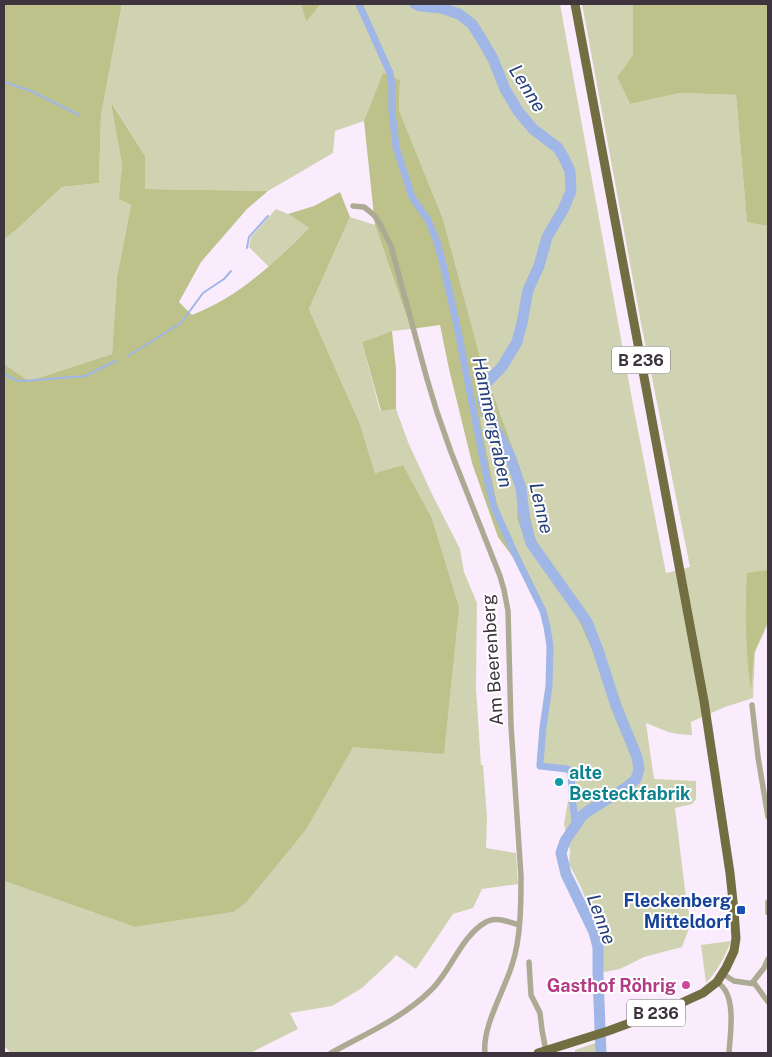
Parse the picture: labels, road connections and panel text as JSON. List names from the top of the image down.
{
  "streets": {
    "main road": ["B 236"],
    "street": ["Am Beerenberg"]
  },
  "water": ["Lenne", "Hammergraben"],
  "places": {
    "other": ["alte Besteckfabrik", "Gasthof Röhrig"],
    "transit": ["Fleckenberg Mitteldorf"]
  }
}
